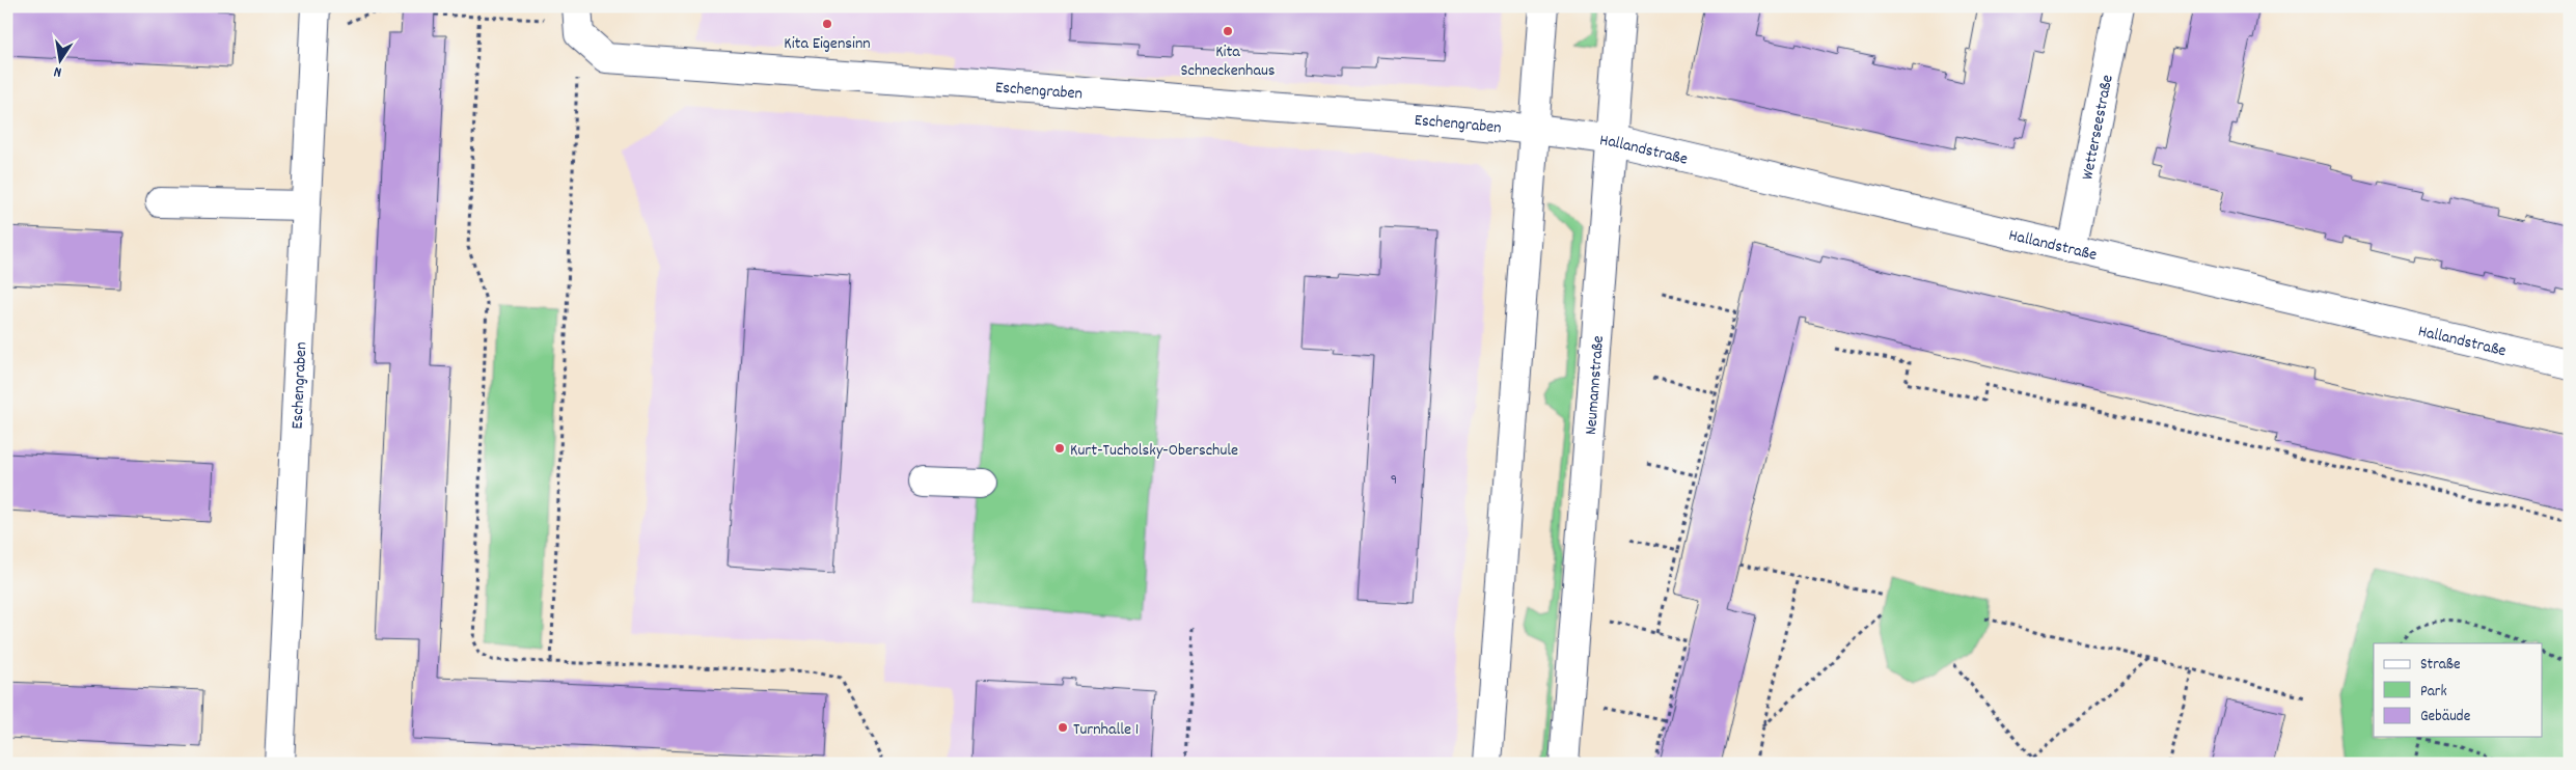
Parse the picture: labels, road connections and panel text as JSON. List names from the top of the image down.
{
  "streets": {
    "street": [
      "Eschengraben",
      "Wetterseestraße",
      "Hallandstraße",
      "Neumannstraße"
    ]
  },
  "crossings": [
    ["Eschengraben", "Hallandstraße"],
    ["Wetterseestraße", "Hallandstraße"],
    ["Hallandstraße", "Neumannstraße"]
  ],
  "places": [
    "Kita Eigensinn",
    "Kita Schneckenhaus",
    "Kurt-Tucholsky-Oberschule",
    "Turnhalle 1"
  ],
  "house_numbers": ["9"],
  "legend": ["Straße", "Park", "Gebäude"],
  "north": "bottom"
}
